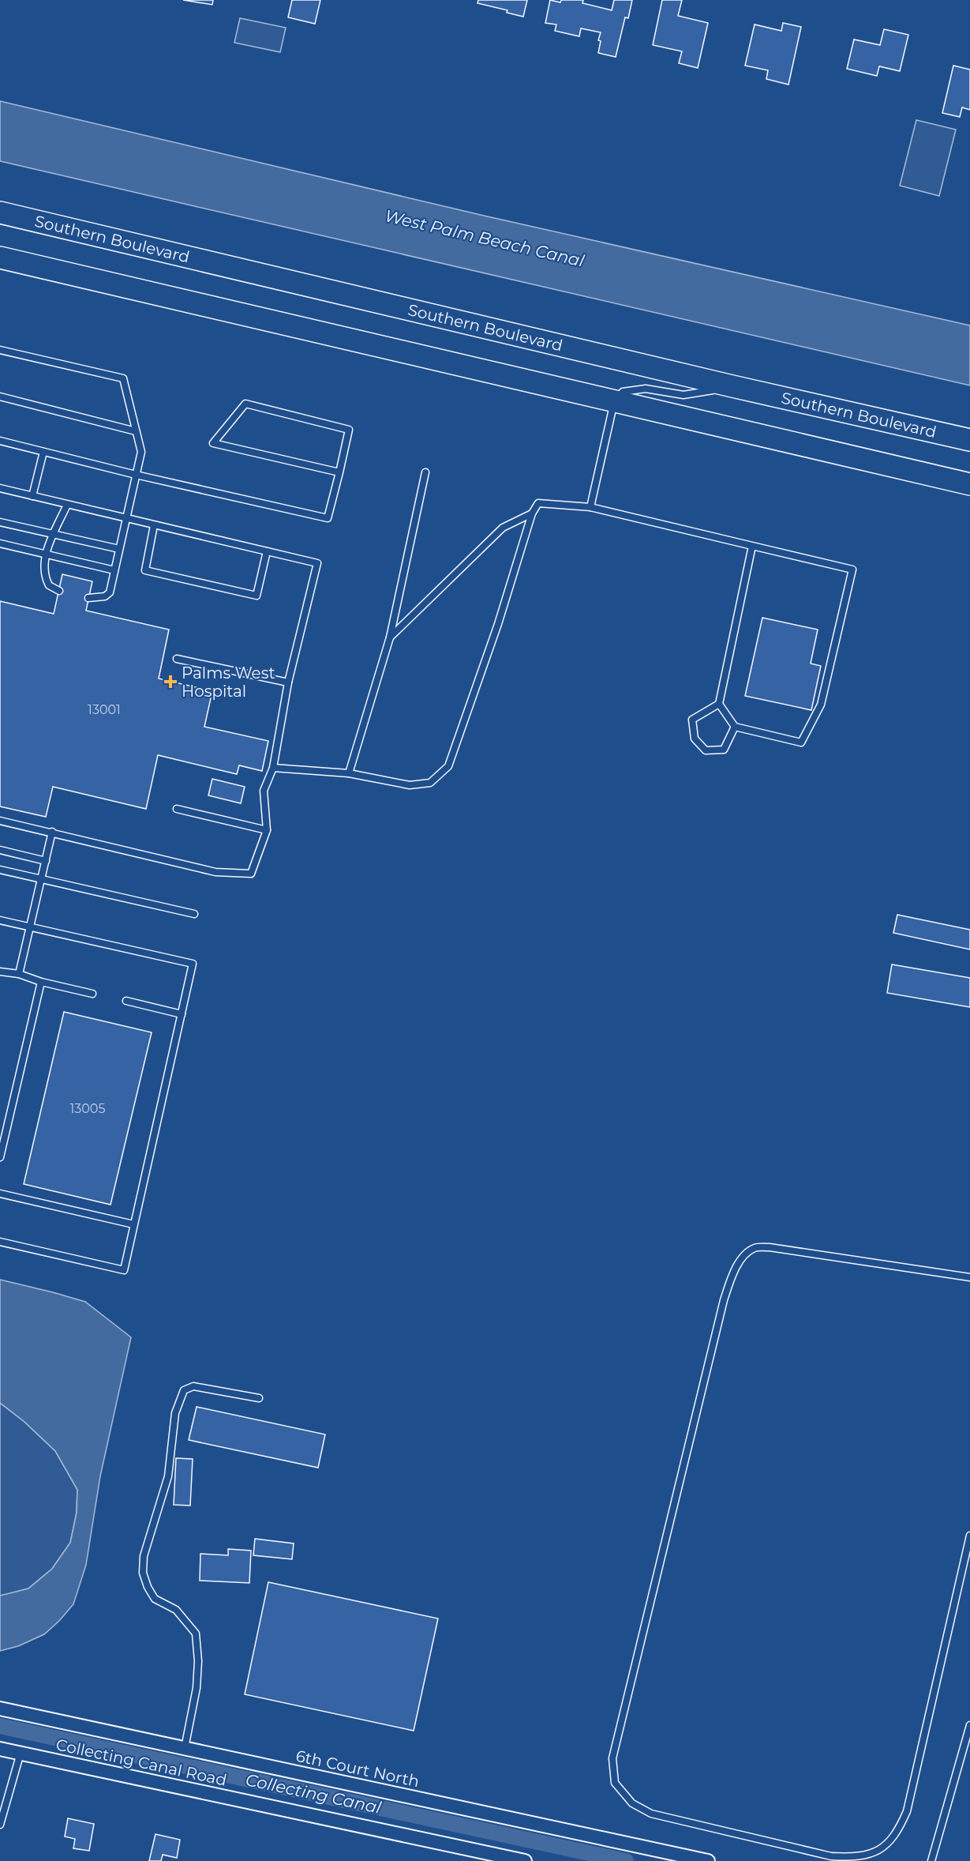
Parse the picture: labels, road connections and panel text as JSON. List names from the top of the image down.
{
  "streets": {
    "highway": ["Southern Boulevard"],
    "street": ["Collecting Canal Road", "6th Court North"]
  },
  "water": ["West Palm Beach Canal", "Collecting Canal"],
  "places": {
    "health": ["Palms West Hospital"]
  },
  "house_numbers": ["13001", "13005"]
}
